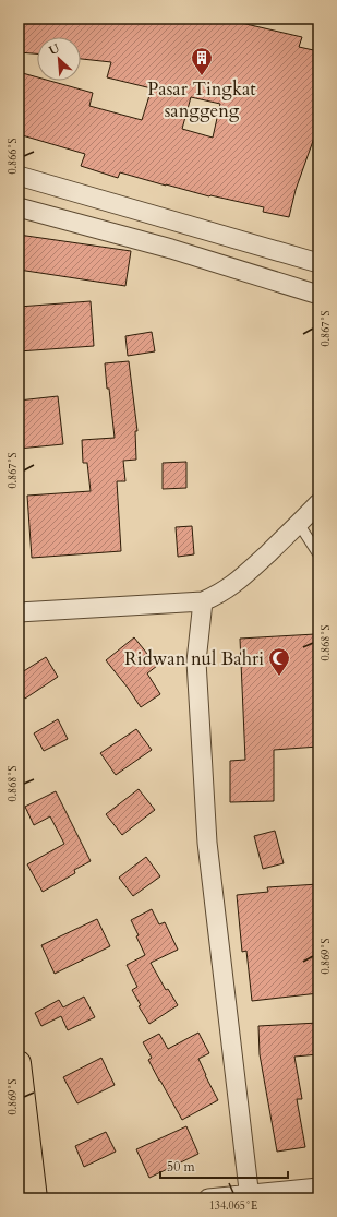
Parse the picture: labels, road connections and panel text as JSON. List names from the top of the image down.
{
  "places": {
    "building": ["Pasar Tingkat sanggeng"],
    "mosque": ["Ridwan nul Bahri"]
  },
  "scale_bar": "50 m",
  "north": "top left",
  "coordinates": [
    "0.866°S",
    "0.867°S",
    "0.868°S",
    "0.869°S",
    "134.065°E"
  ]
}
